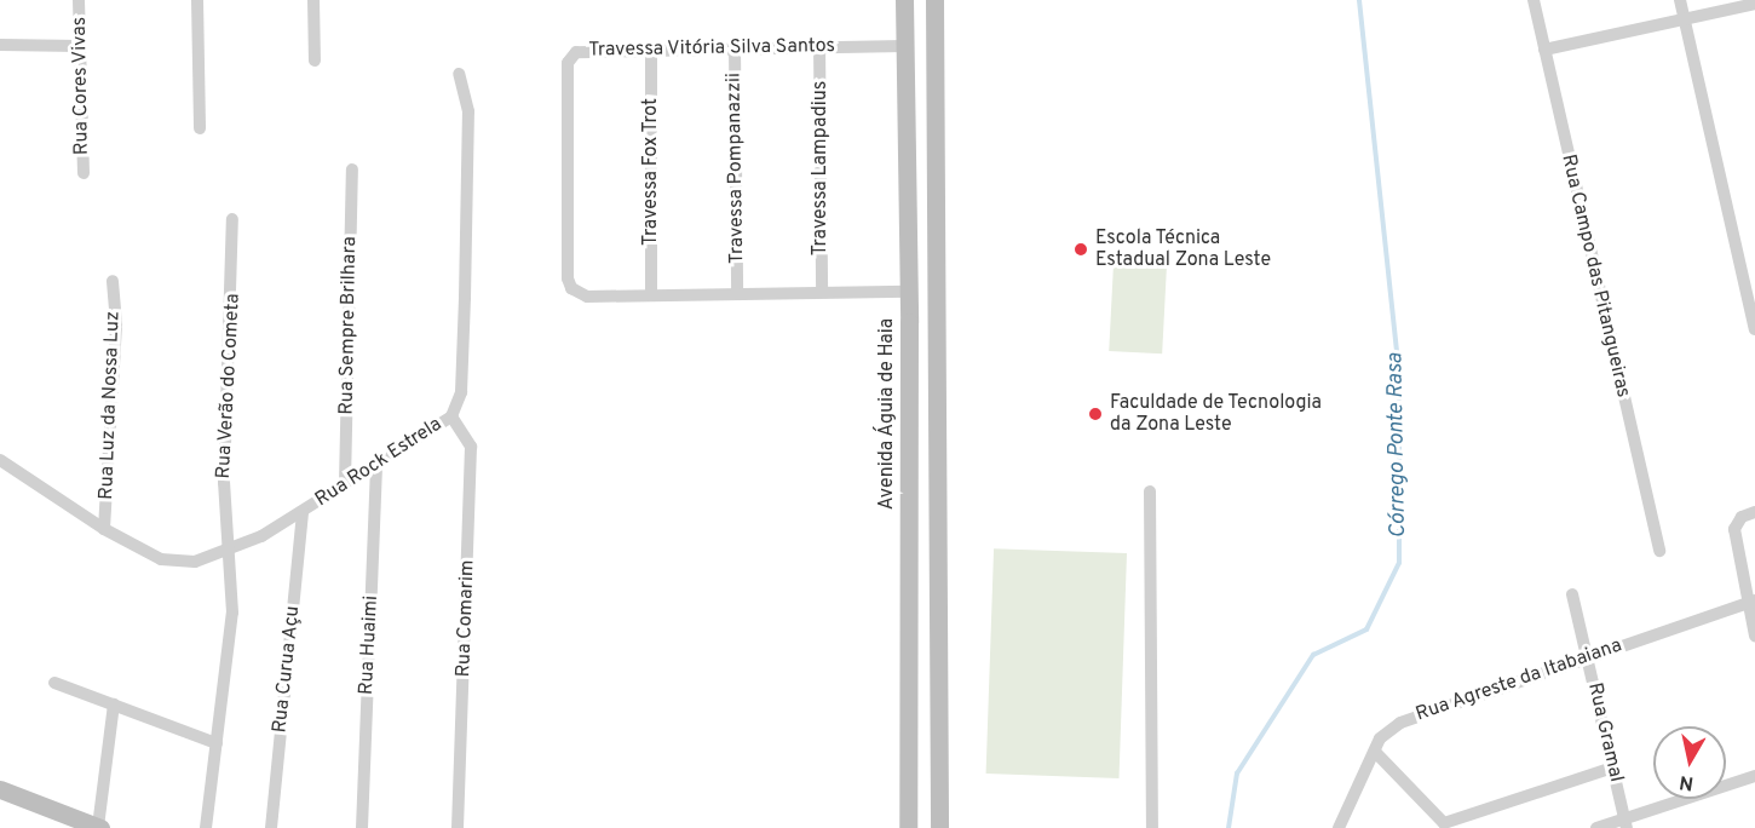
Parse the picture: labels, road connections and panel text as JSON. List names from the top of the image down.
{
  "streets": {
    "main road": ["Avenida Águia de Haia"],
    "street": [
      "Travessa Vitória Silva Santos",
      "Rua Cores Vivas",
      "Travessa Pompanazzii",
      "Travessa Lampadius",
      "Travessa Fox Trot",
      "Rua Campo das Pitangueiras",
      "Rua Sempre Brilhara",
      "Rua Verão do Cometa",
      "Rua Luz da Nossa Luz",
      "Rua Rock Estrela",
      "Rua Comarim",
      "Rua Huaimi",
      "Rua Curua Açu",
      "Rua Agreste da Itabaiana",
      "Rua Gramal"
    ]
  },
  "crossings": [
    ["Travessa Vitória Silva Santos", "Travessa Pompanazzii"],
    ["Travessa Vitória Silva Santos", "Travessa Lampadius"],
    ["Travessa Vitória Silva Santos", "Travessa Fox Trot"],
    ["Travessa Vitória Silva Santos", "Avenida Águia de Haia"],
    ["Rua Sempre Brilhara", "Rua Rock Estrela"],
    ["Rua Verão do Cometa", "Rua Rock Estrela"],
    ["Rua Luz da Nossa Luz", "Rua Rock Estrela"],
    ["Rua Rock Estrela", "Rua Comarim"],
    ["Rua Rock Estrela", "Rua Huaimi"],
    ["Rua Rock Estrela", "Rua Curua Açu"],
    ["Rua Agreste da Itabaiana", "Rua Gramal"]
  ],
  "water": ["Córrego Ponte Rasa"],
  "places": ["Escola Técnica Estadual Zona Leste", "Faculdade de Tecnologia da Zona Leste"],
  "north": "bottom"
}
